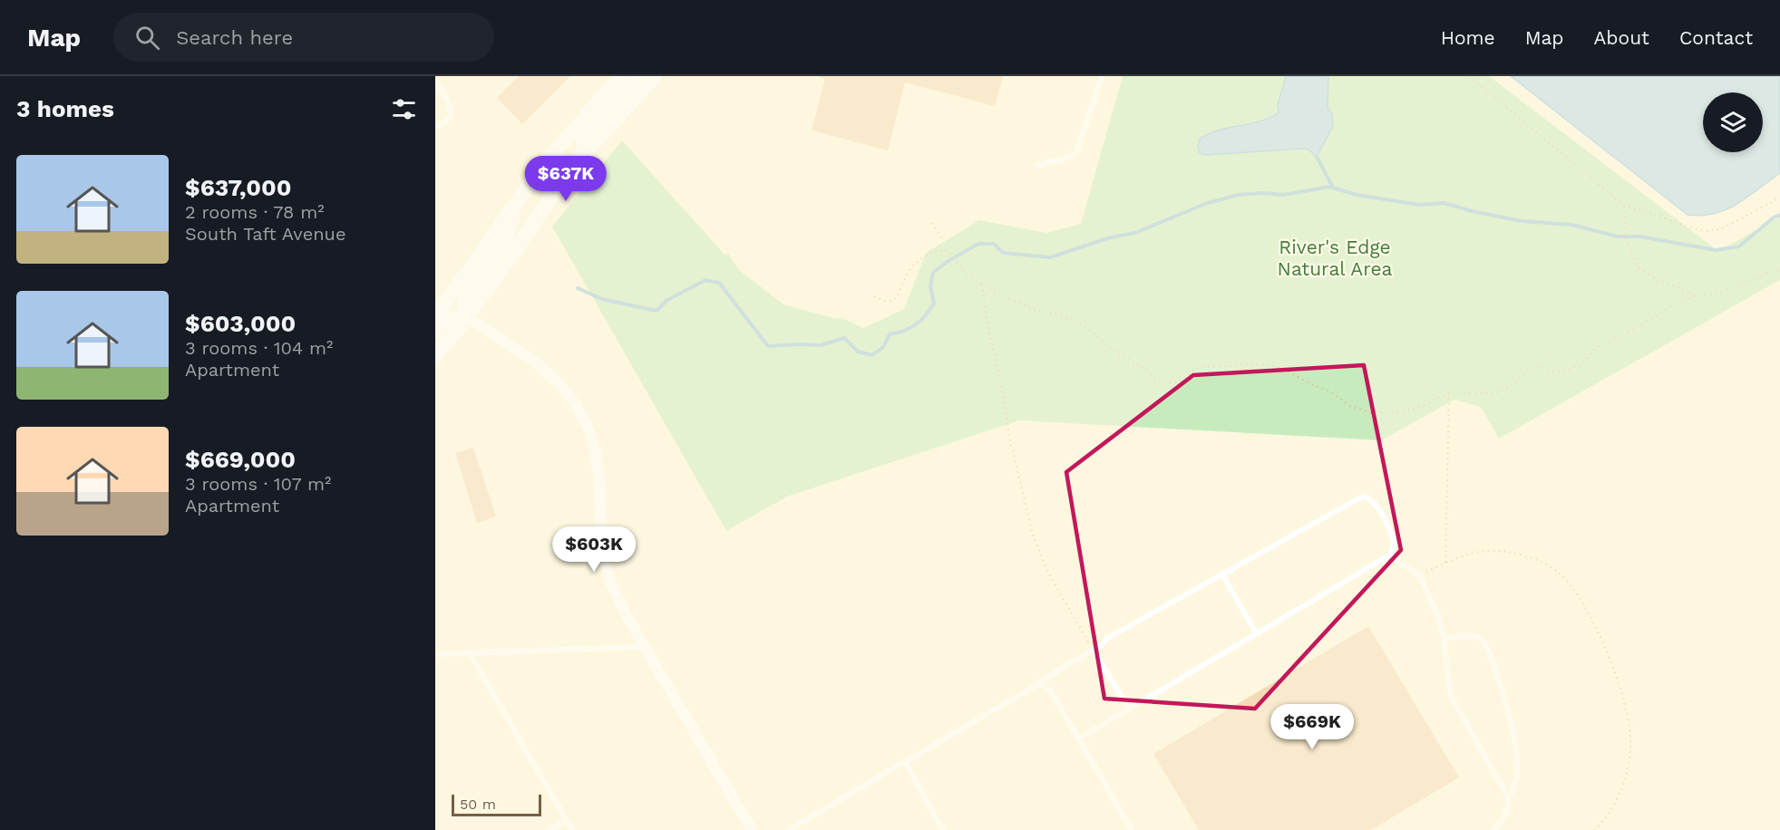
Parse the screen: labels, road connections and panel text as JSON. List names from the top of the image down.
{
  "parks": ["River's Edge Natural Area"],
  "scale_bar": "50 m",
  "page": {
    "header": "Map",
    "search": "Search here",
    "nav": [
      "Home",
      "Map",
      "About",
      "Contact"
    ],
    "heading": "3 homes",
    "list": [
      {
        "name": "$637,000",
        "note": "2 rooms · 78 m² · South Taft Avenue"
      },
      {
        "name": "$603,000",
        "note": "3 rooms · 104 m² · Apartment"
      },
      {
        "name": "$669,000",
        "note": "3 rooms · 107 m² · Apartment"
      }
    ],
    "price": ["$637K", "$603K", "$669K"],
    "scale": "50 m"
  }
}
